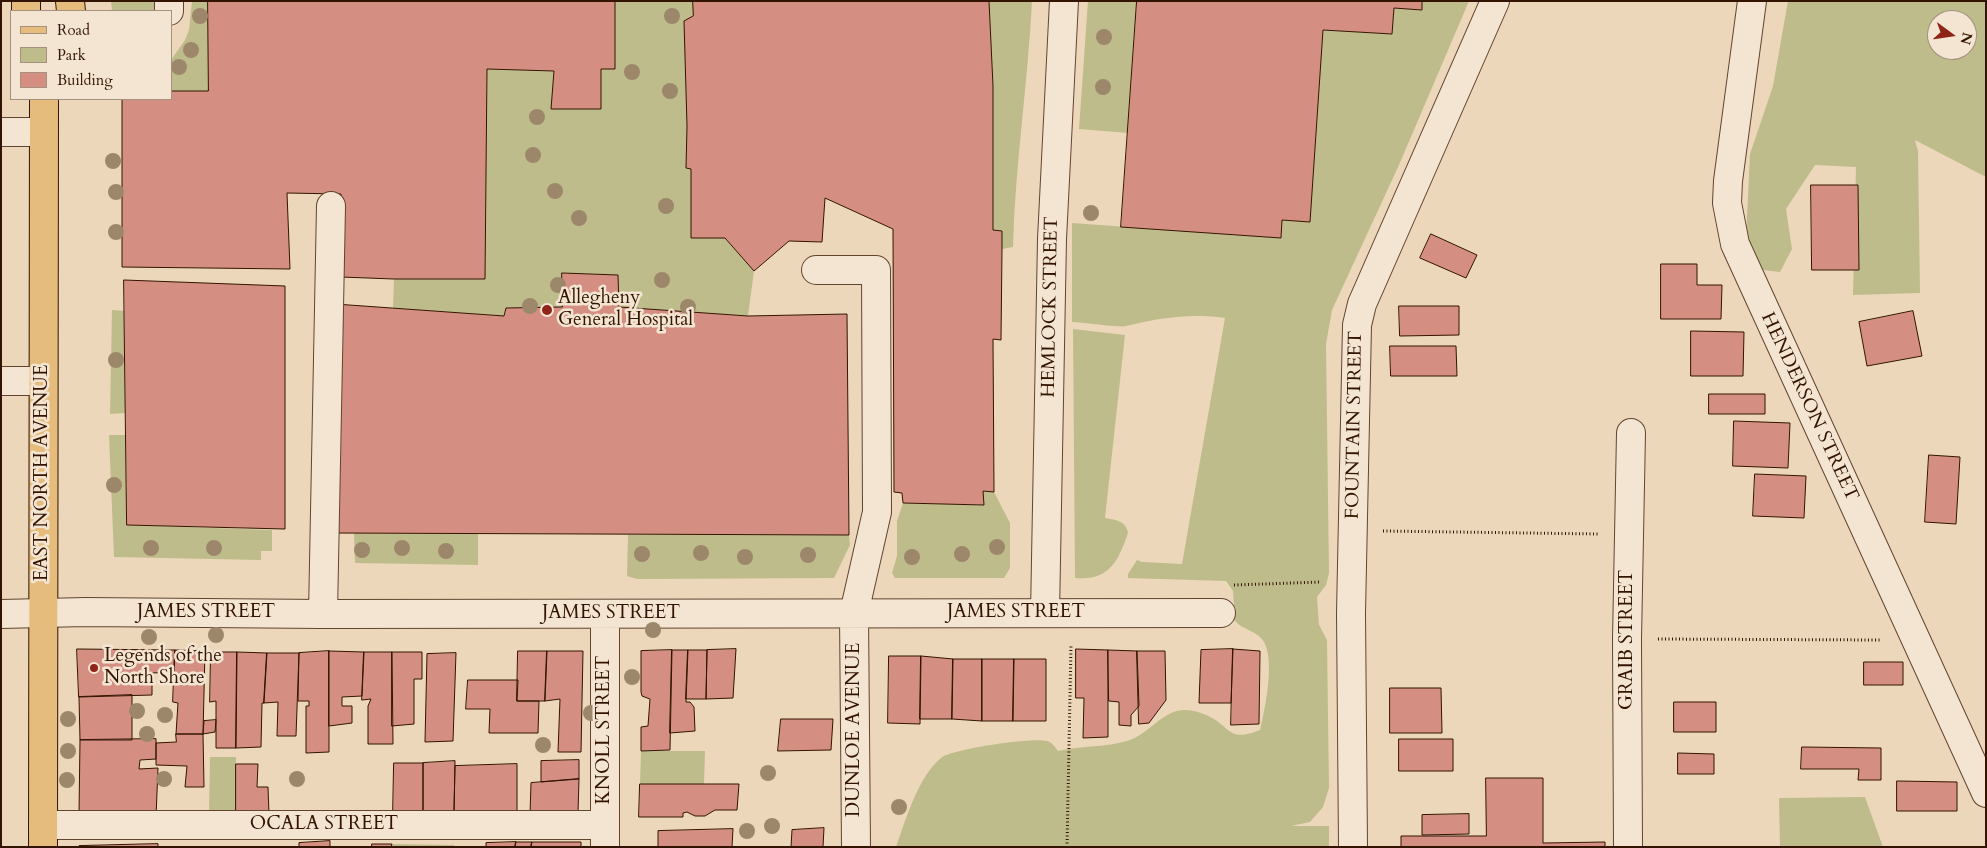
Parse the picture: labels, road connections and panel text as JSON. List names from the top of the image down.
{
  "streets": {
    "main road": ["EAST NORTH AVENUE"],
    "street": [
      "HEMLOCK STREET",
      "HENDERSON STREET",
      "FOUNTAIN STREET",
      "JAMES STREET",
      "GRAIB STREET",
      "KNOLL STREET",
      "DUNLOE AVENUE",
      "OCALA STREET"
    ]
  },
  "crossings": [
    ["HEMLOCK STREET", "JAMES STREET"],
    ["EAST NORTH AVENUE", "JAMES STREET"],
    ["EAST NORTH AVENUE", "OCALA STREET"],
    ["JAMES STREET", "KNOLL STREET"],
    ["JAMES STREET", "DUNLOE AVENUE"],
    ["KNOLL STREET", "OCALA STREET"]
  ],
  "places": ["Allegheny General Hospital", "Legends of the North Shore"],
  "legend": ["Road", "Park", "Building"],
  "north": "right"
}
